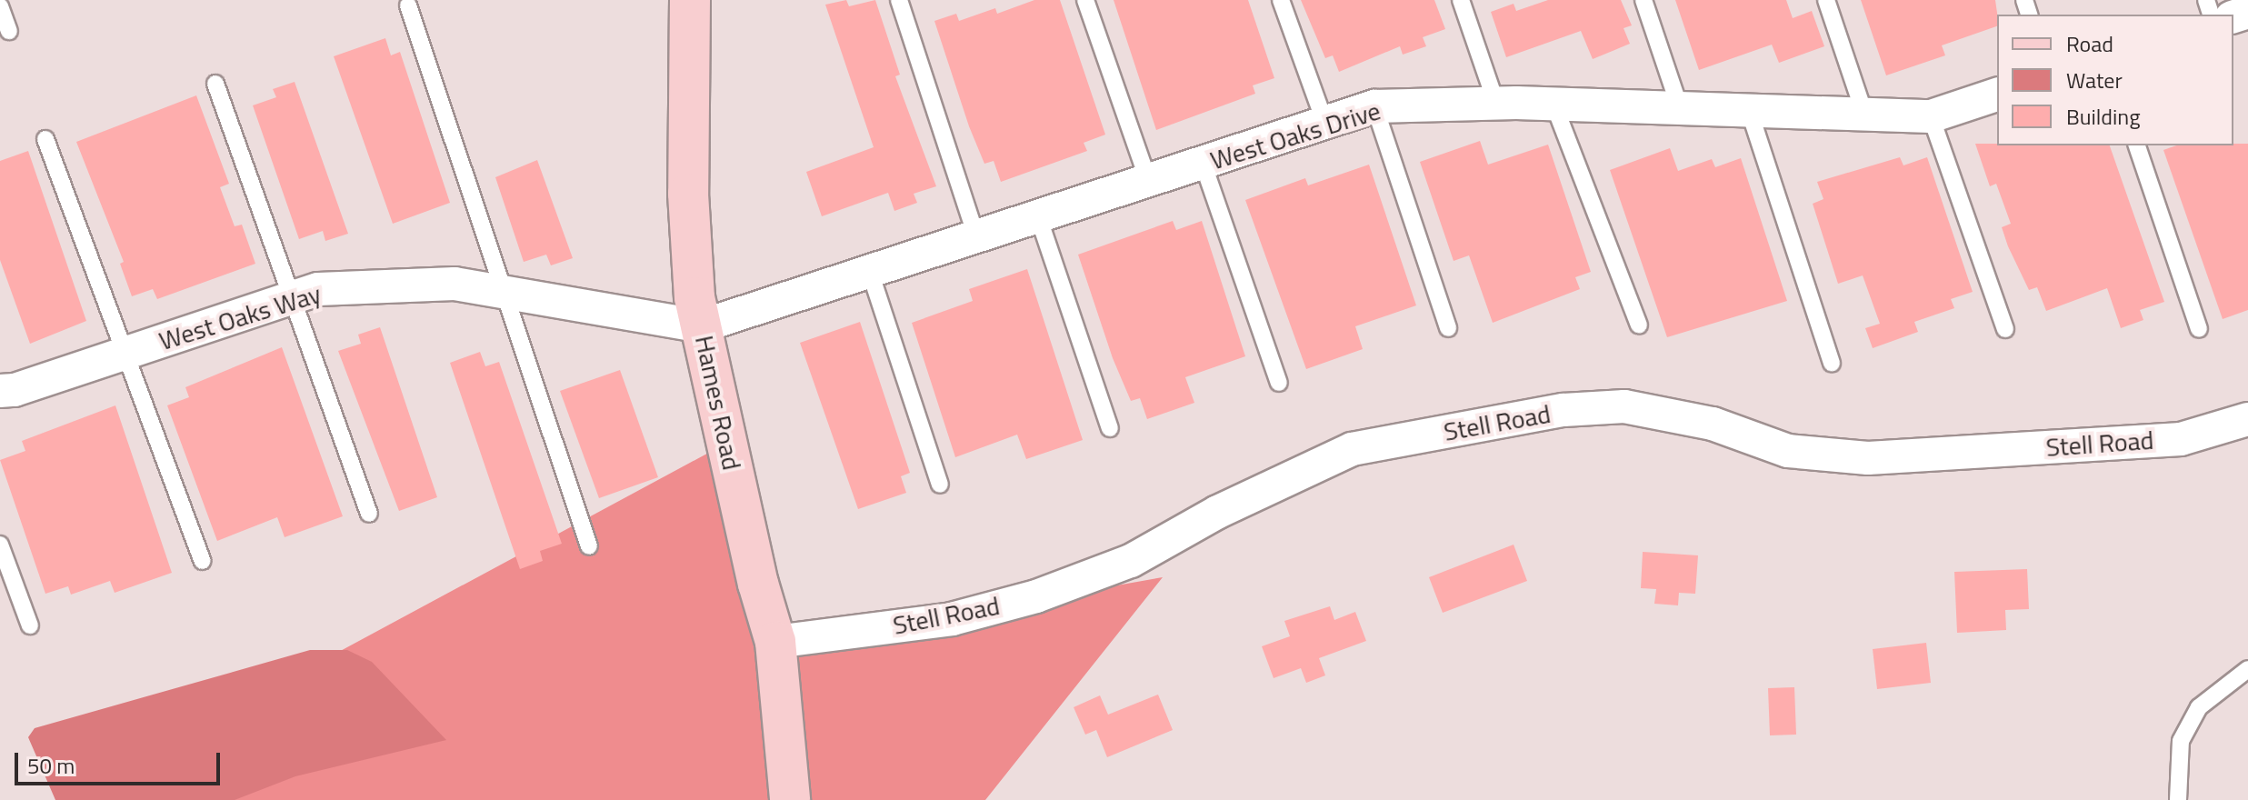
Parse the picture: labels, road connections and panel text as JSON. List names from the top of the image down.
{
  "streets": {
    "street": [
      "West Oaks Drive",
      "West Oaks Way",
      "Hames Road",
      "Stell Road"
    ]
  },
  "crossings": [
    ["West Oaks Drive", "West Oaks Way"],
    ["West Oaks Drive", "Hames Road"],
    ["West Oaks Way", "Hames Road"],
    ["Hames Road", "Stell Road"]
  ],
  "legend": ["Road", "Water", "Building"],
  "scale_bar": "50 m"
}
